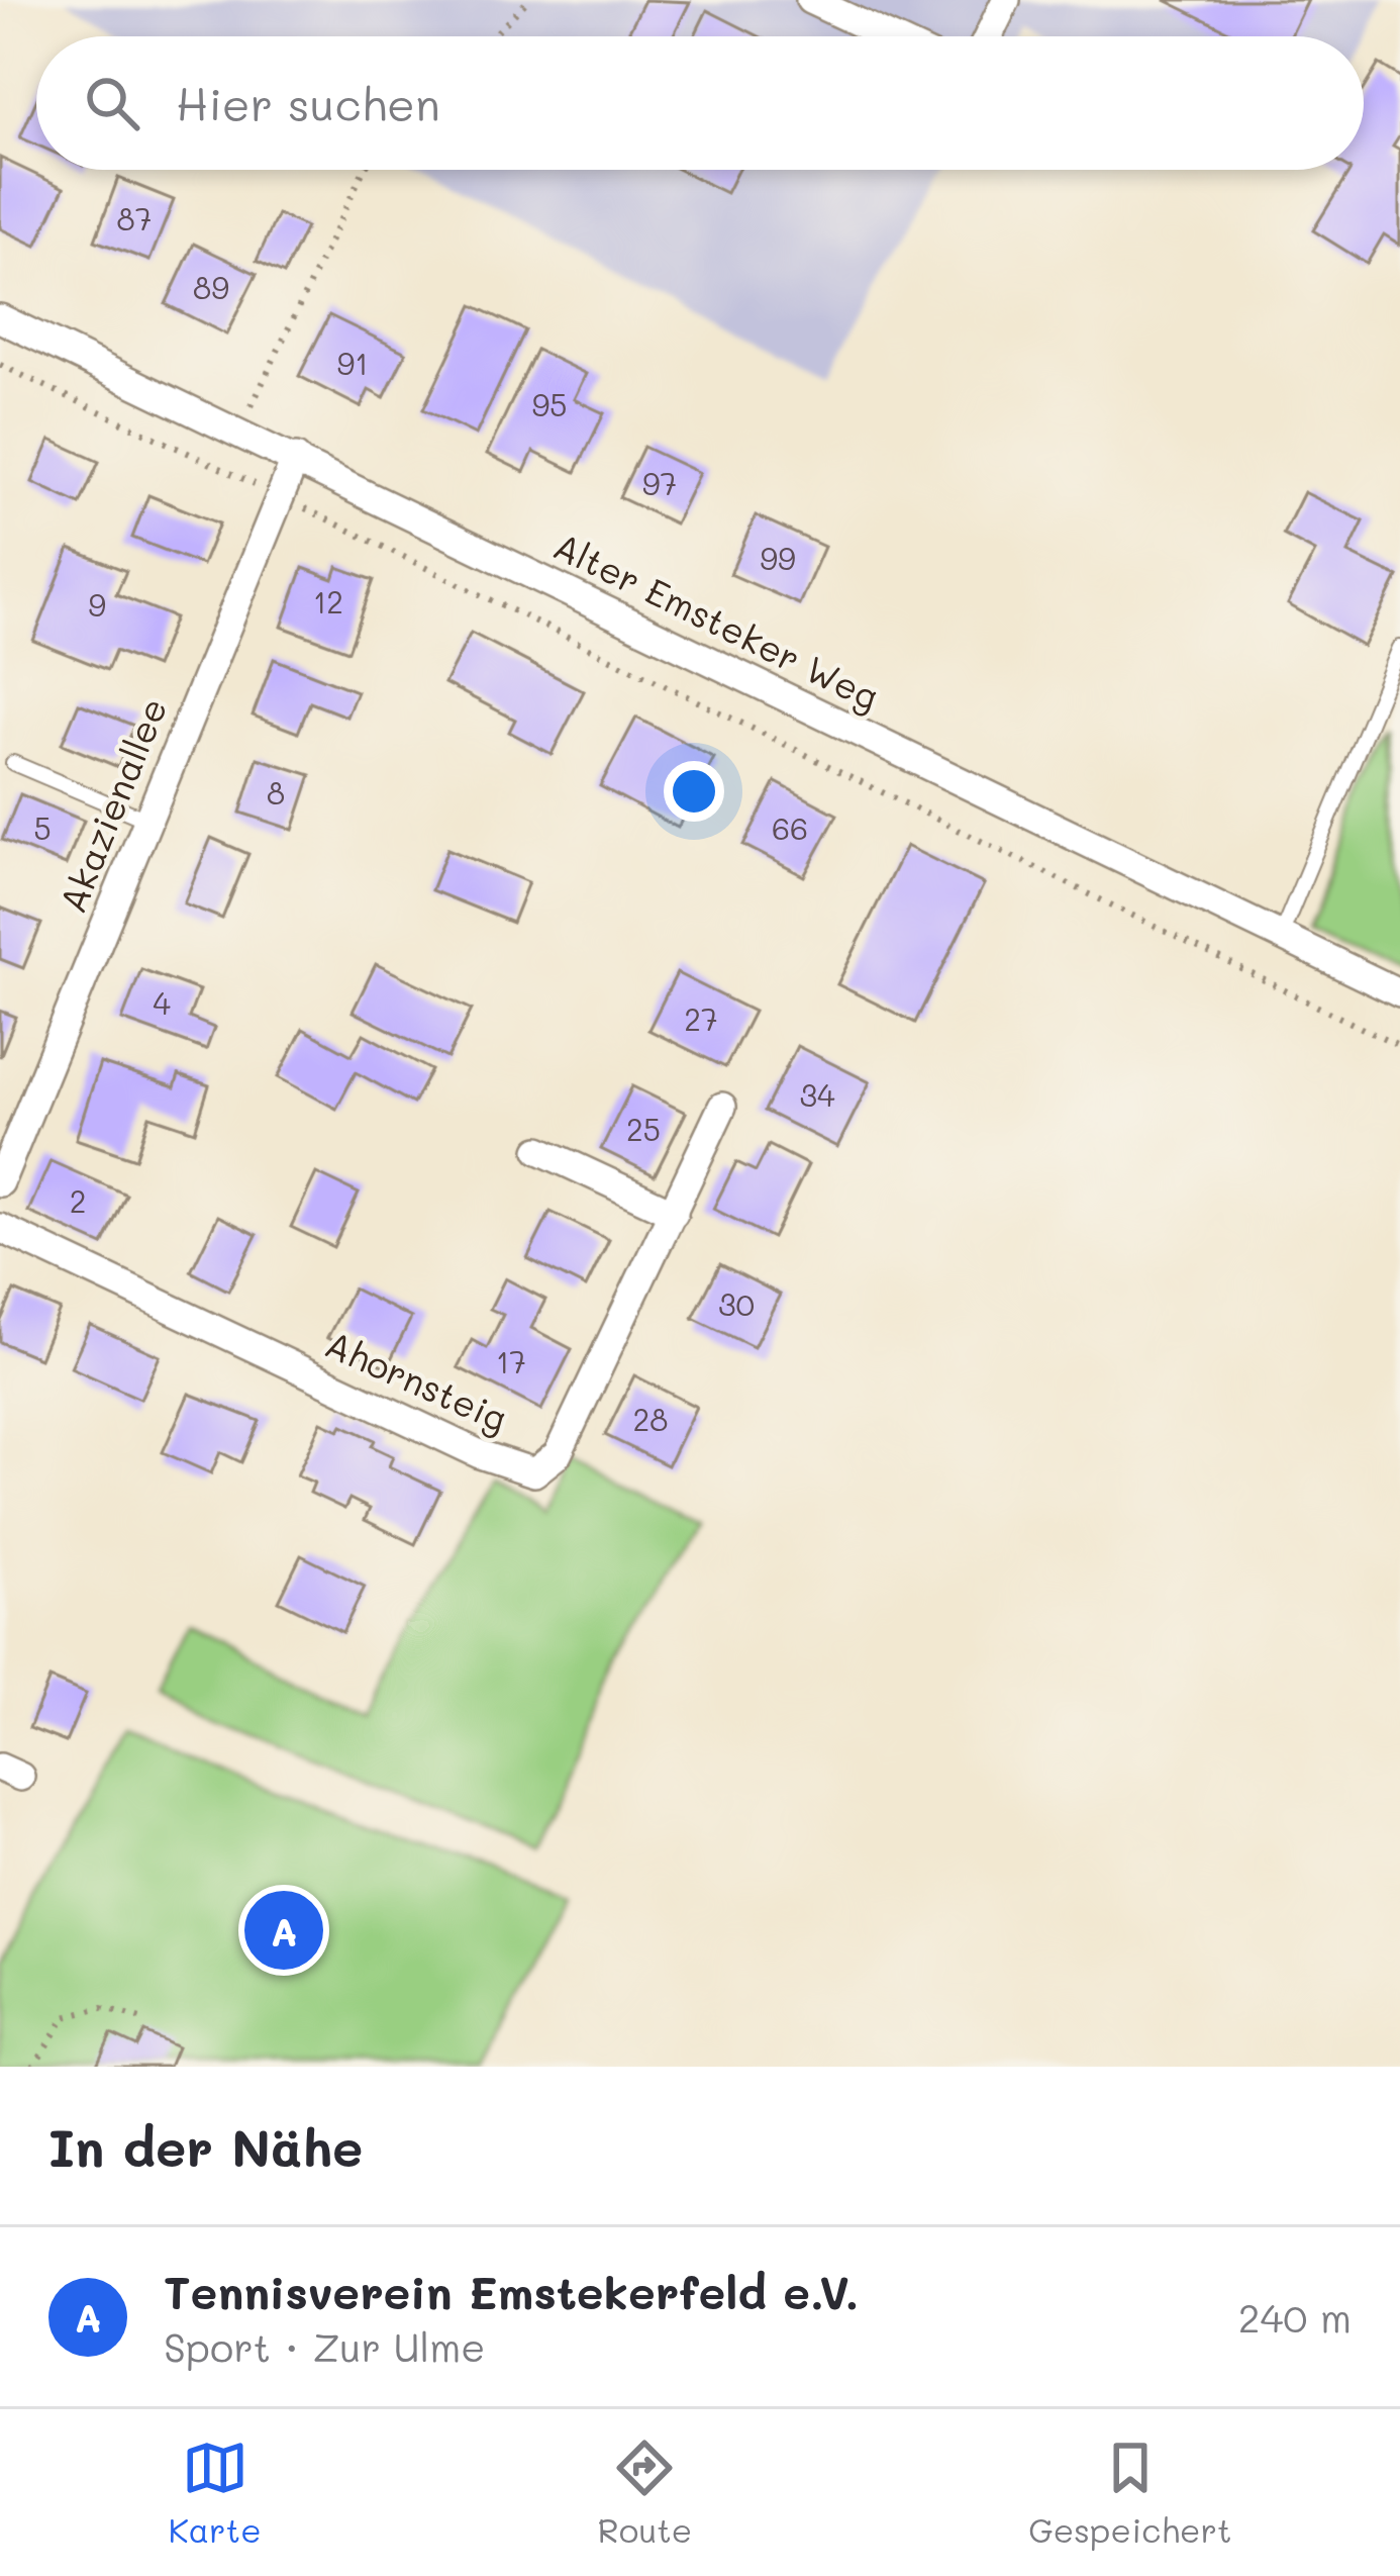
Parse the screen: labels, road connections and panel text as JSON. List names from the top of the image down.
{
  "streets": {
    "street": ["Alter Emsteker Weg", "Akazienallee", "Ahornsteig"]
  },
  "crossings": [
    ["Alter Emsteker Weg", "Akazienallee"]
  ],
  "house_numbers": [
    "87",
    "89",
    "91",
    "95",
    "97",
    "99",
    "12",
    "9",
    "8",
    "5",
    "66",
    "4",
    "27",
    "34",
    "25",
    "2",
    "30",
    "17",
    "28"
  ],
  "page": {
    "search": "Hier suchen",
    "pins": "A",
    "heading": "In der Nähe",
    "list": [
      {
        "mark": "A",
        "name": "Tennisverein Emstekerfeld e.V.",
        "note": "Sport · Zur Ulme",
        "value": "240 m"
      }
    ],
    "nav": ["Karte", "Route", "Gespeichert"]
  }
}
